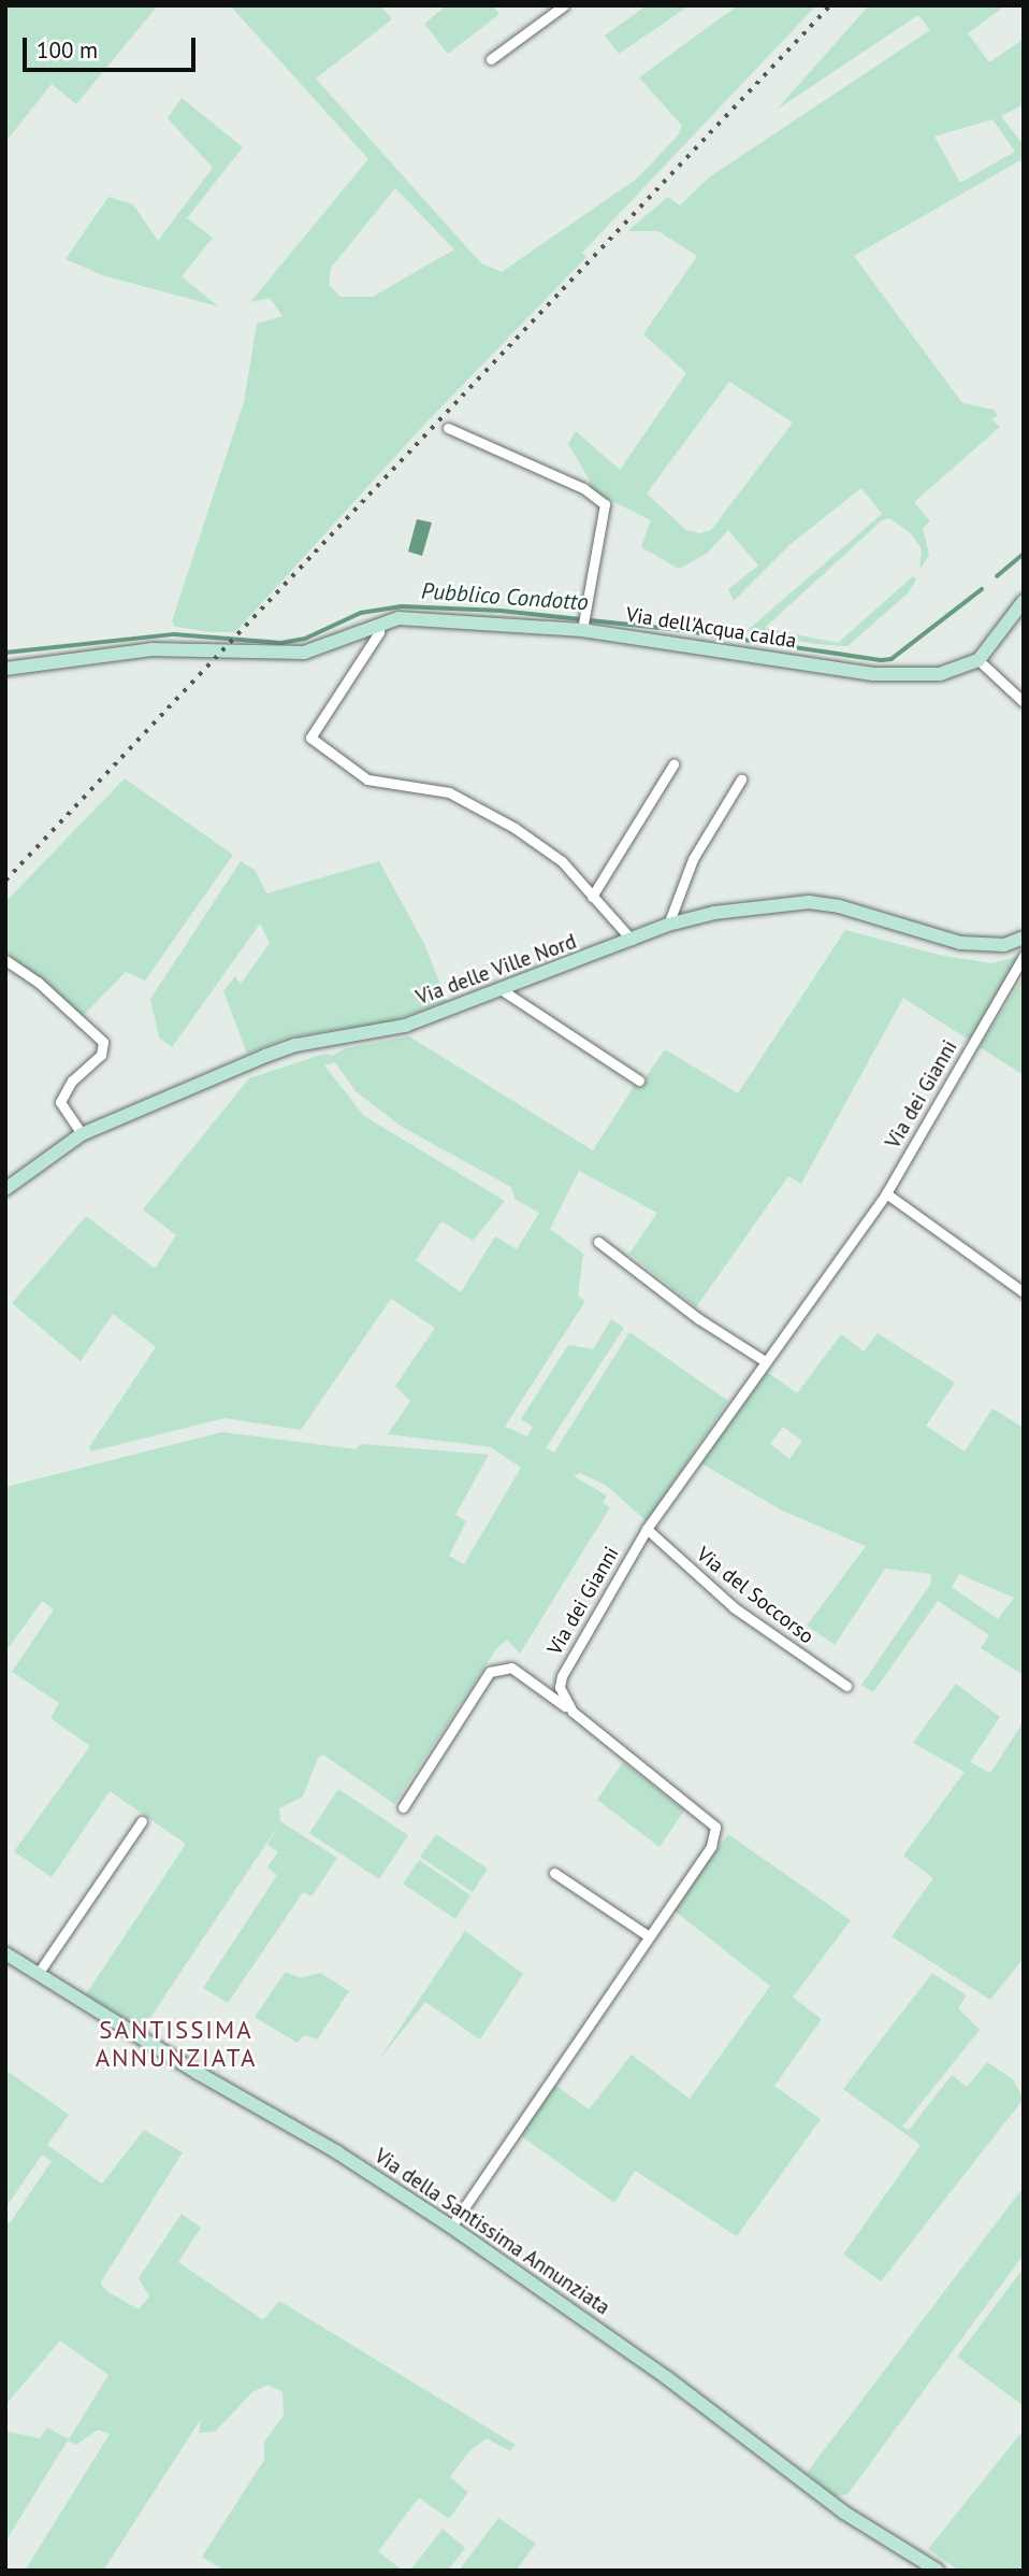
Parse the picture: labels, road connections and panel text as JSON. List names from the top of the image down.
{
  "streets": {
    "street": [
      "Via dell'Acqua calda",
      "Via delle Ville Nord",
      "Via dei Gianni",
      "Via del Soccorso",
      "Via della Santissima Annunziata"
    ]
  },
  "crossings": [
    ["Via dei Gianni", "Via del Soccorso"]
  ],
  "districts": ["SANTISSIMA ANNUNZIATA"],
  "water": ["Pubblico Condotto"],
  "scale_bar": "100 m"
}
